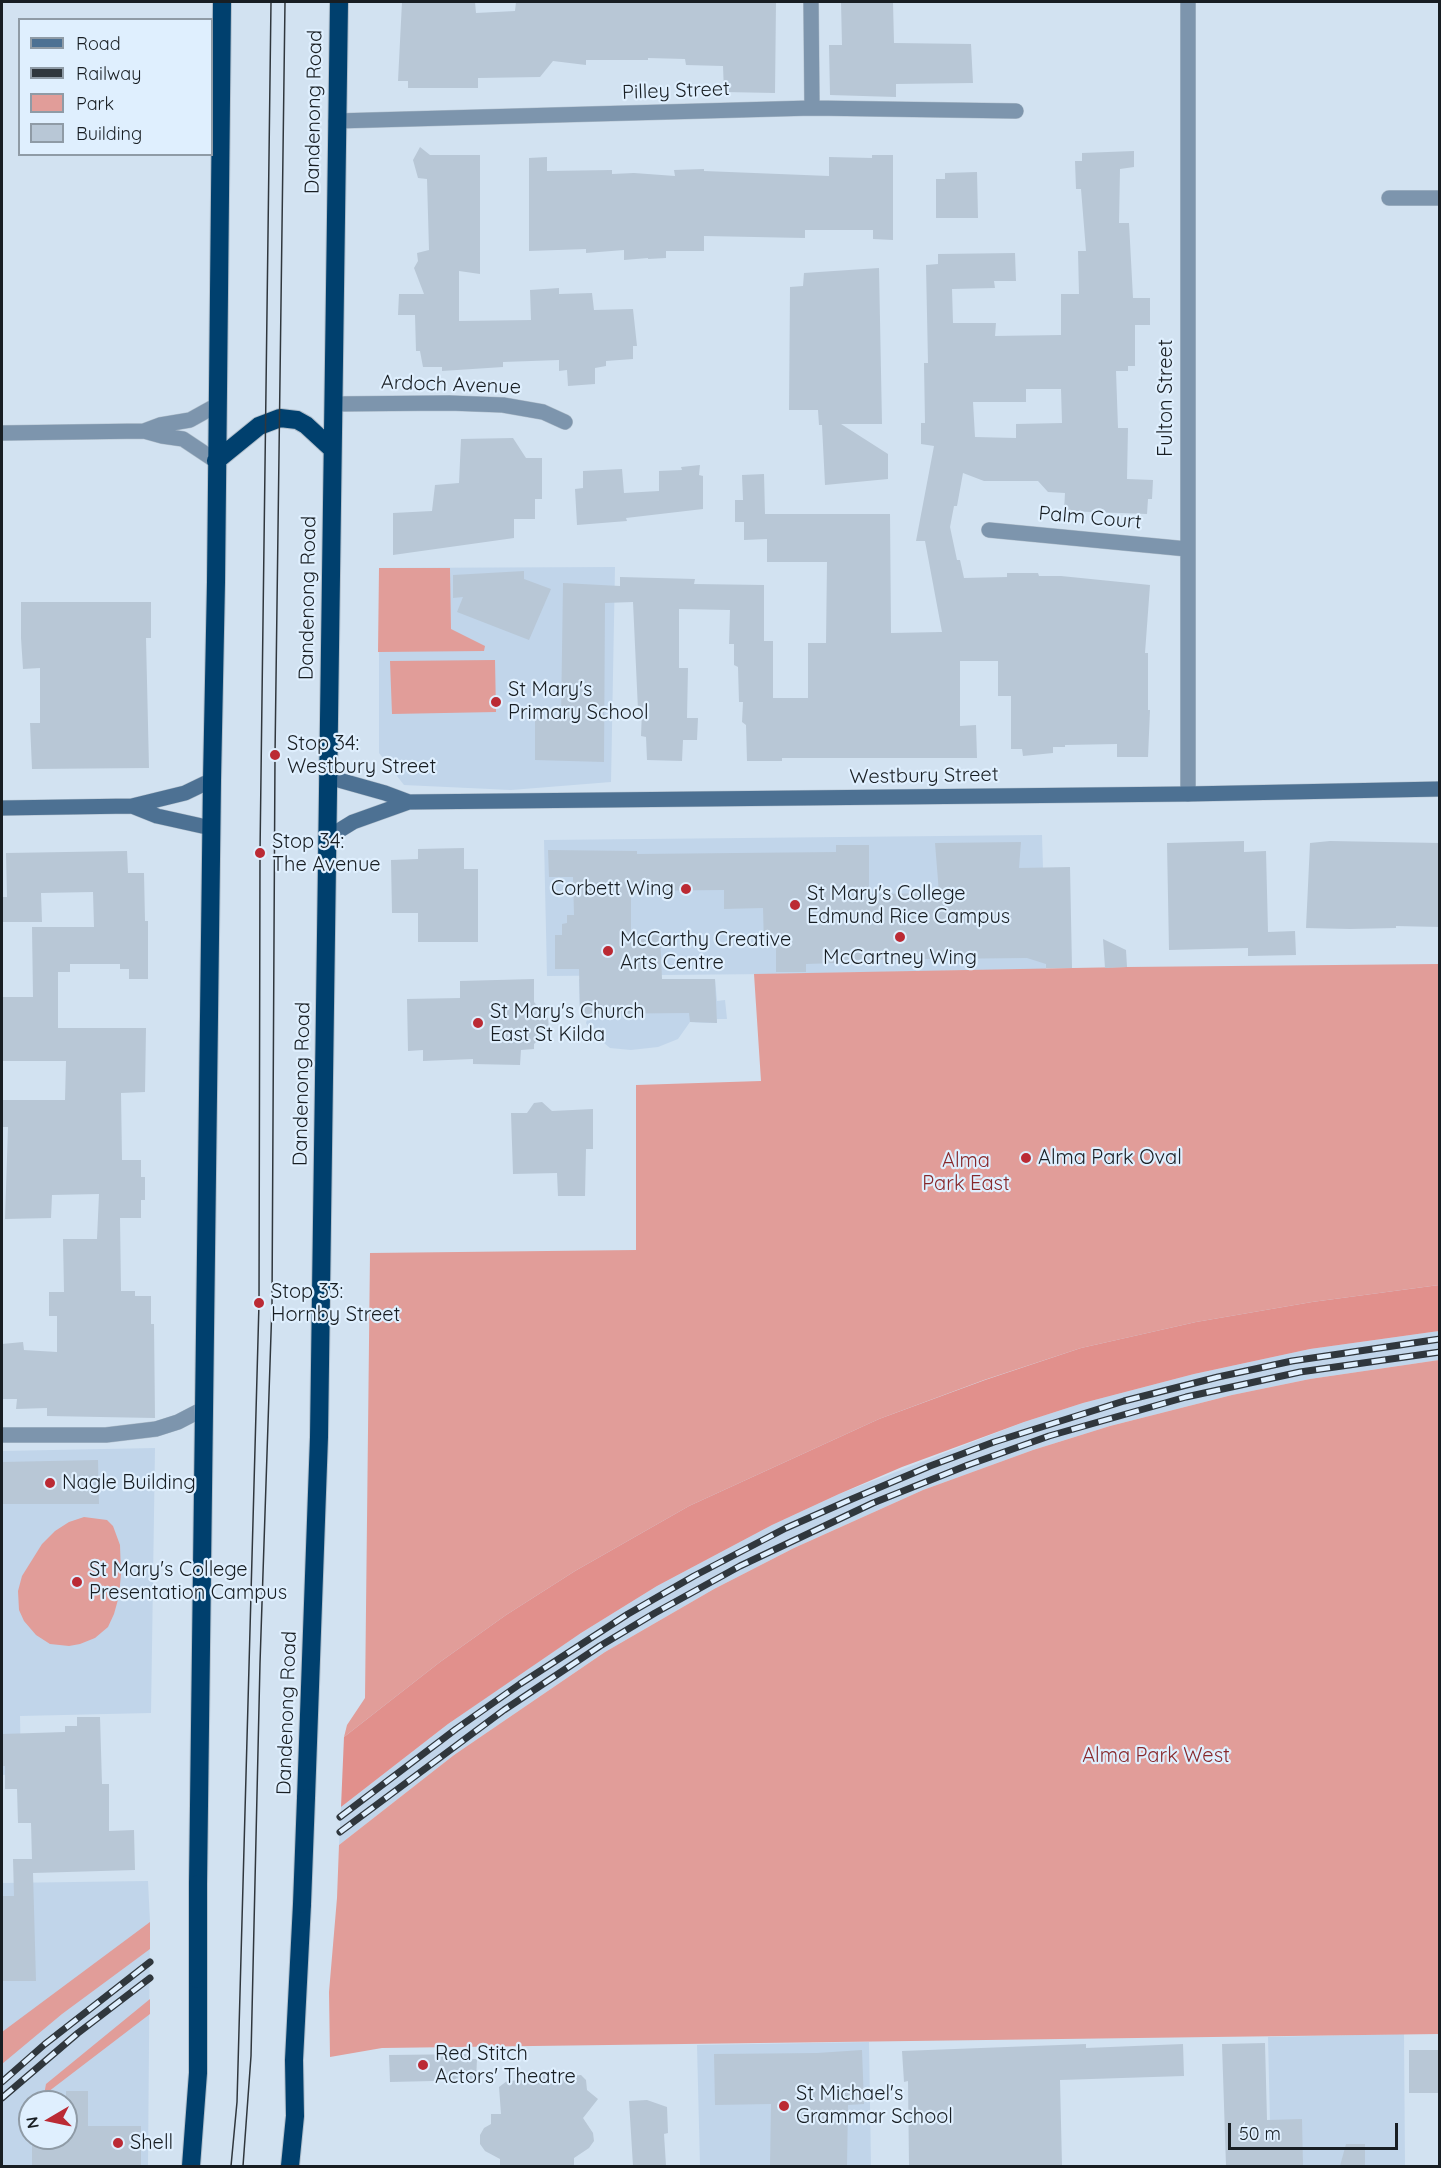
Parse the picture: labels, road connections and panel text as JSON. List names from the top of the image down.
{
  "streets": {
    "highway": ["Dandenong Road"],
    "street": [
      "Pilley Street",
      "Ardoch Avenue",
      "Fulton Street",
      "Palm Court",
      "Westbury Street"
    ]
  },
  "crossings": [
    ["Pilley Street", "Dandenong Road"],
    ["Dandenong Road", "Ardoch Avenue"],
    ["Dandenong Road", "Westbury Street"],
    ["Fulton Street", "Palm Court"],
    ["Fulton Street", "Westbury Street"]
  ],
  "parks": ["Alma Park East", "Alma Park West"],
  "places": [
    "St Mary's Primary School",
    "Stop 34: Westbury Street",
    "Stop 34: The Avenue",
    "Corbett Wing",
    "St Mary's College Edmund Rice Campus",
    "McCartney Wing",
    "McCarthy Creative Arts Centre",
    "St Mary's Church East St Kilda",
    "Alma Park Oval",
    "Stop 33: Hornby Street",
    "Nagle Building",
    "St Mary's College Presentation Campus",
    "Red Stitch Actors' Theatre",
    "St Michael's Grammar School",
    "Shell"
  ],
  "legend": [
    "Road",
    "Railway",
    "Park",
    "Building"
  ],
  "scale_bar": "50 m",
  "north": "left"
}
